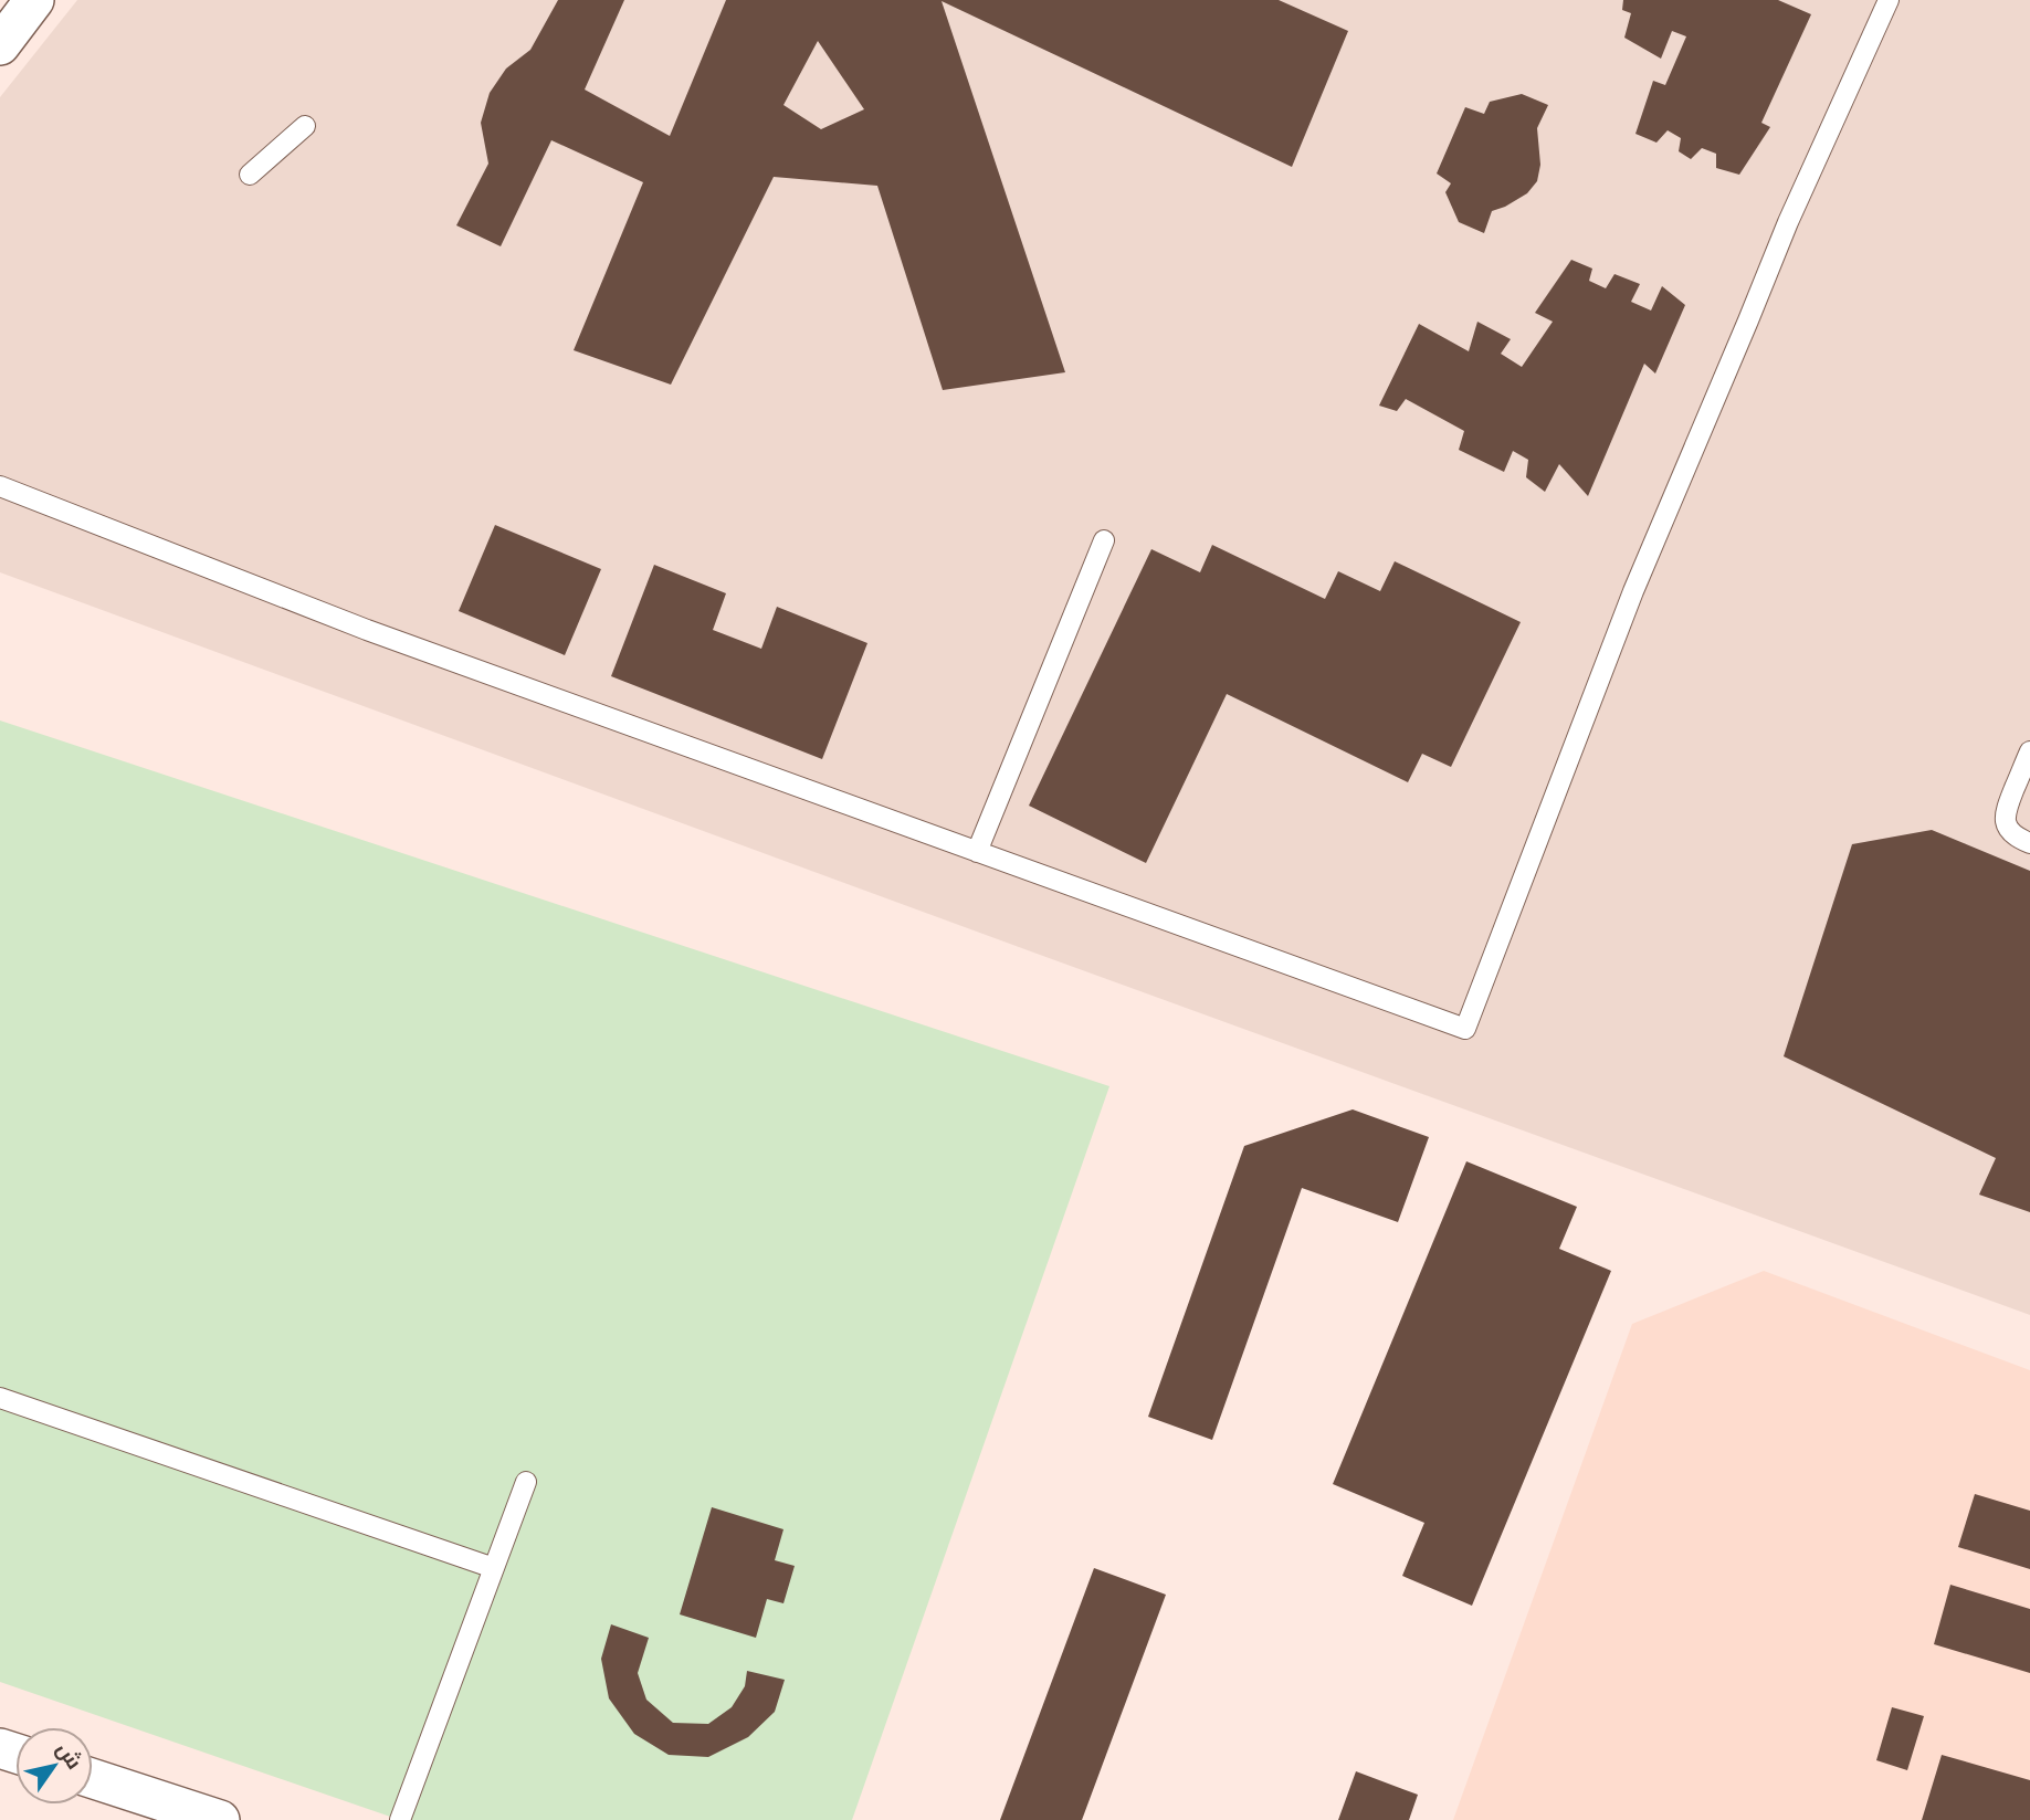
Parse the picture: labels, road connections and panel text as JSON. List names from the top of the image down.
{
  "north": "top right"
}
